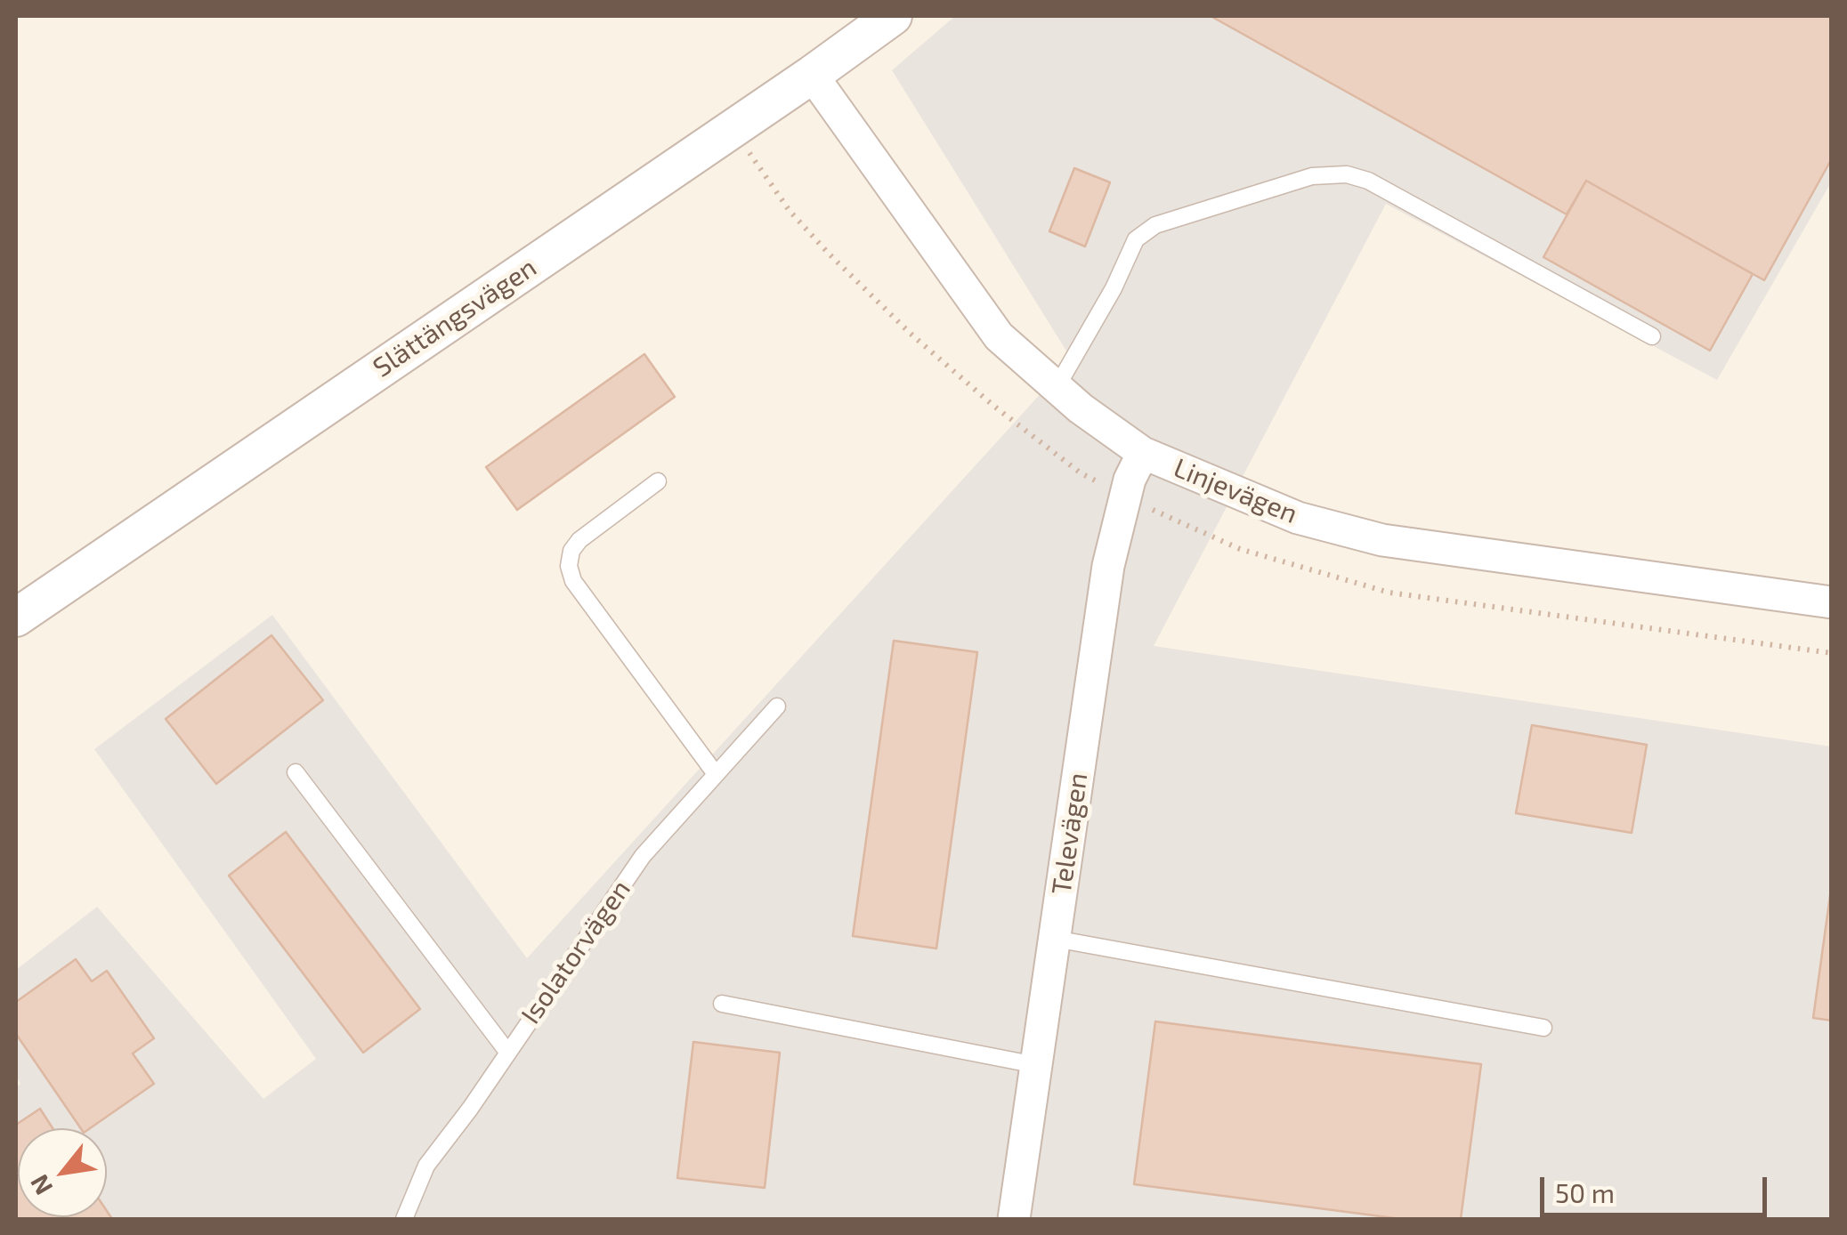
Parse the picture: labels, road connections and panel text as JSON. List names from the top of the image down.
{
  "streets": {
    "street": ["Slättängsvägen", "Linjevägen", "Televägen"],
    "lane": ["Isolatorvägen"]
  },
  "crossings": [
    ["Slättängsvägen", "Linjevägen"],
    ["Linjevägen", "Televägen"]
  ],
  "scale_bar": "50 m",
  "north": "bottom left"
}
